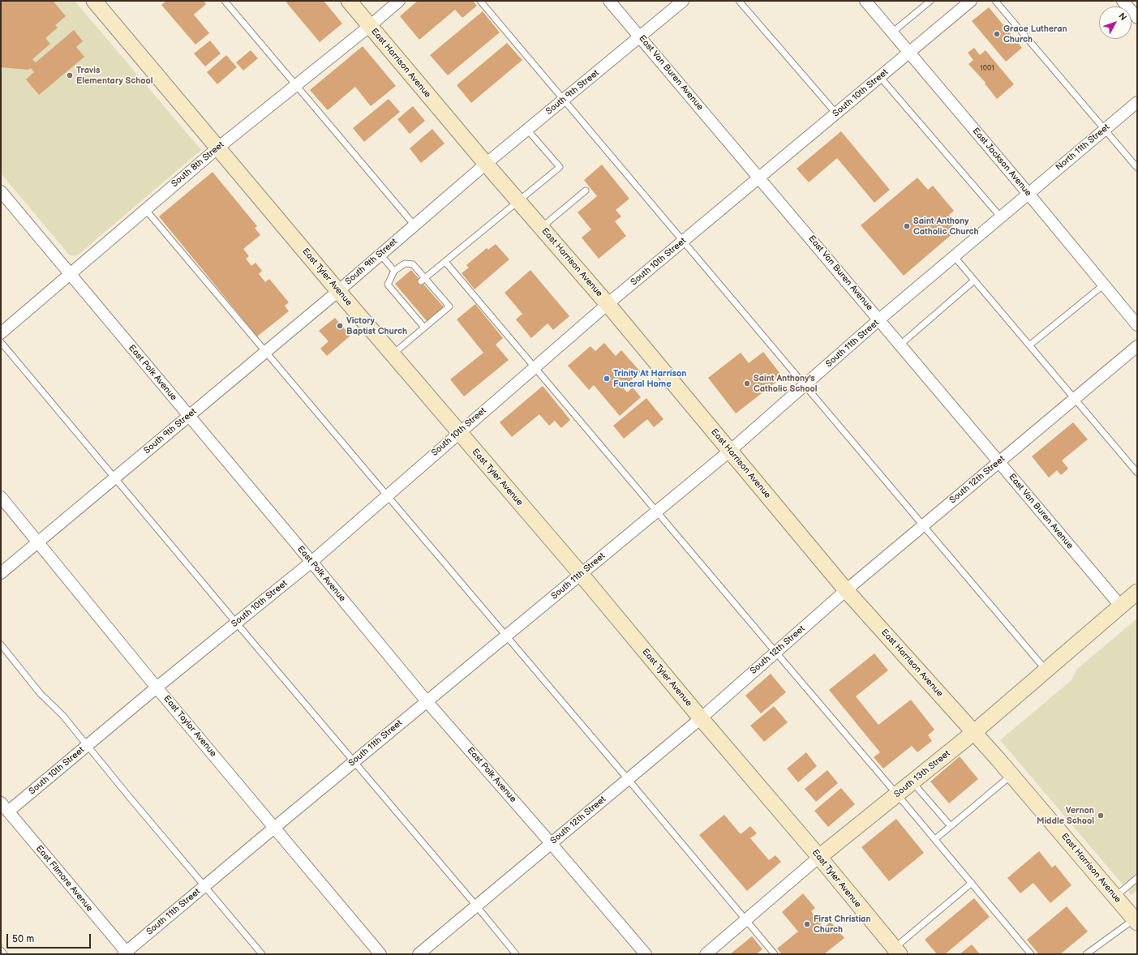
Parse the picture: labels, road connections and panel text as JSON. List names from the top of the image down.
{
  "streets": {
    "main road": ["East Harrison Avenue", "East Tyler Avenue", "South 13th Street"],
    "street": [
      "East Van Buren Avenue",
      "South 9th Street",
      "South 10th Street",
      "North 11th Street",
      "East Jackson Avenue",
      "South 8th Street",
      "South 11th Street",
      "East Polk Avenue",
      "South 12th Street",
      "East Taylor Avenue",
      "East Filmore Avenue"
    ]
  },
  "crossings": [
    ["East Harrison Avenue", "South 9th Street"],
    ["East Harrison Avenue", "South 10th Street"],
    ["East Harrison Avenue", "South 8th Street"],
    ["East Harrison Avenue", "South 11th Street"],
    ["East Harrison Avenue", "South 12th Street"],
    ["East Harrison Avenue", "South 13th Street"],
    ["East Van Buren Avenue", "South 9th Street"],
    ["East Van Buren Avenue", "South 10th Street"],
    ["East Van Buren Avenue", "South 11th Street"],
    ["East Van Buren Avenue", "South 12th Street"],
    ["East Van Buren Avenue", "South 13th Street"],
    ["South 9th Street", "East Tyler Avenue"],
    ["South 9th Street", "East Polk Avenue"],
    ["South 9th Street", "East Taylor Avenue"],
    ["South 10th Street", "East Jackson Avenue"],
    ["South 10th Street", "East Tyler Avenue"],
    ["South 10th Street", "East Polk Avenue"],
    ["South 10th Street", "East Taylor Avenue"],
    ["South 10th Street", "East Filmore Avenue"],
    ["North 11th Street", "East Jackson Avenue"],
    ["North 11th Street", "South 11th Street"],
    ["East Jackson Avenue", "South 11th Street"],
    ["South 8th Street", "East Tyler Avenue"],
    ["South 8th Street", "East Polk Avenue"],
    ["East Tyler Avenue", "South 11th Street"],
    ["East Tyler Avenue", "South 12th Street"],
    ["East Tyler Avenue", "South 13th Street"],
    ["South 11th Street", "East Polk Avenue"],
    ["South 11th Street", "East Taylor Avenue"],
    ["South 11th Street", "East Filmore Avenue"],
    ["East Polk Avenue", "South 12th Street"]
  ],
  "places": [
    "Grace Lutheran Church",
    "Travis Elementary School",
    "Saint Anthony Catholic Church",
    "Victory Baptist Church",
    "Trinity At Harrison Funeral Home",
    "Saint Anthony's Catholic School",
    "Vernon Middle School",
    "First Christian Church"
  ],
  "house_numbers": ["1001"],
  "scale_bar": "50 m",
  "north": "top right"
}
